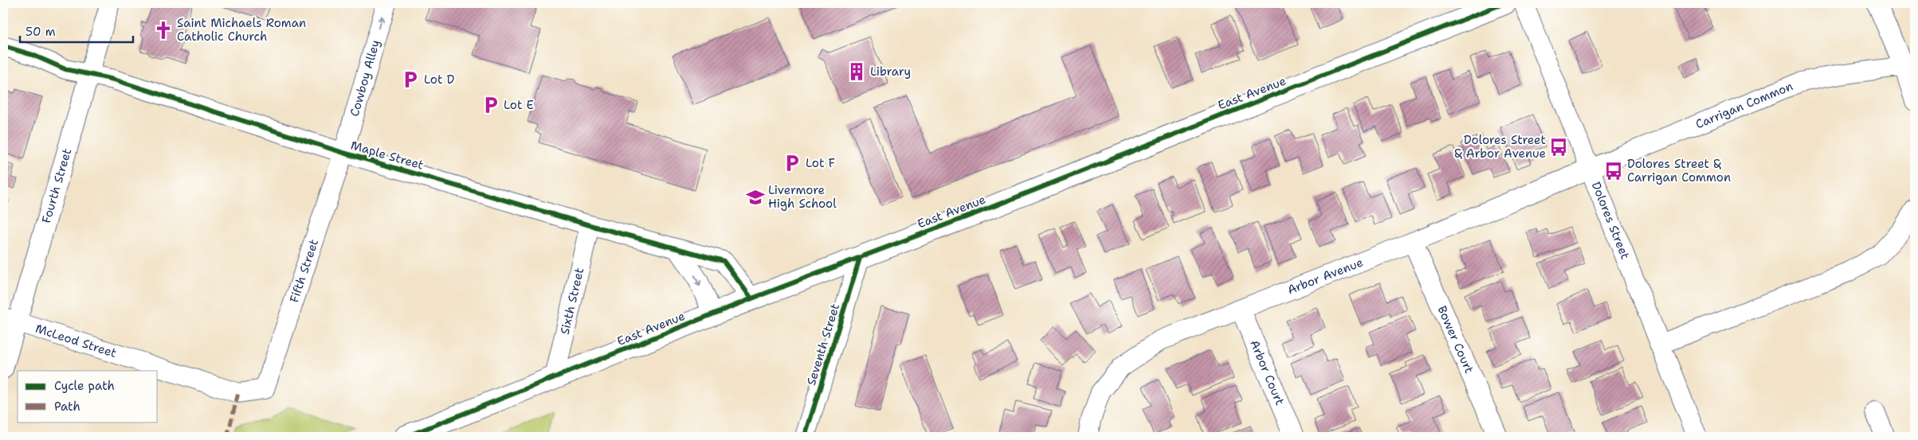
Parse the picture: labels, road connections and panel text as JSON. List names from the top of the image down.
{
  "streets": {
    "main road": ["East Avenue"],
    "street": [
      "Cowboy Alley",
      "Carrigan Common",
      "Maple Street",
      "Fourth Street",
      "Dolores Street",
      "Fifth Street",
      "Arbor Avenue",
      "Sixth Street",
      "Bower Court",
      "McLeod Street",
      "Seventh Street",
      "Arbor Court"
    ]
  },
  "crossings": [
    ["Cowboy Alley", "Maple Street"],
    ["Cowboy Alley", "Fifth Street"],
    ["East Avenue", "Maple Street"],
    ["East Avenue", "Sixth Street"],
    ["East Avenue", "Seventh Street"],
    ["Carrigan Common", "Dolores Street"],
    ["Carrigan Common", "Arbor Avenue"],
    ["Maple Street", "Fourth Street"],
    ["Maple Street", "Fifth Street"],
    ["Maple Street", "Sixth Street"],
    ["Fourth Street", "McLeod Street"],
    ["Dolores Street", "Arbor Avenue"],
    ["Fifth Street", "McLeod Street"],
    ["Arbor Avenue", "Bower Court"],
    ["Arbor Avenue", "Arbor Court"]
  ],
  "one_way": ["Cowboy Alley"],
  "places": {
    "church": ["Saint Michaels Roman Catholic Church"],
    "building": ["Library"],
    "parking": ["Lot D", "Lot E", "Lot F"],
    "bus stop": ["Dolores Street & Arbor Avenue", "Dolores Street & Carrigan Common"],
    "school or university": ["Livermore High School"]
  },
  "legend": ["Cycle path", "Path"],
  "scale_bar": "50 m"
}
